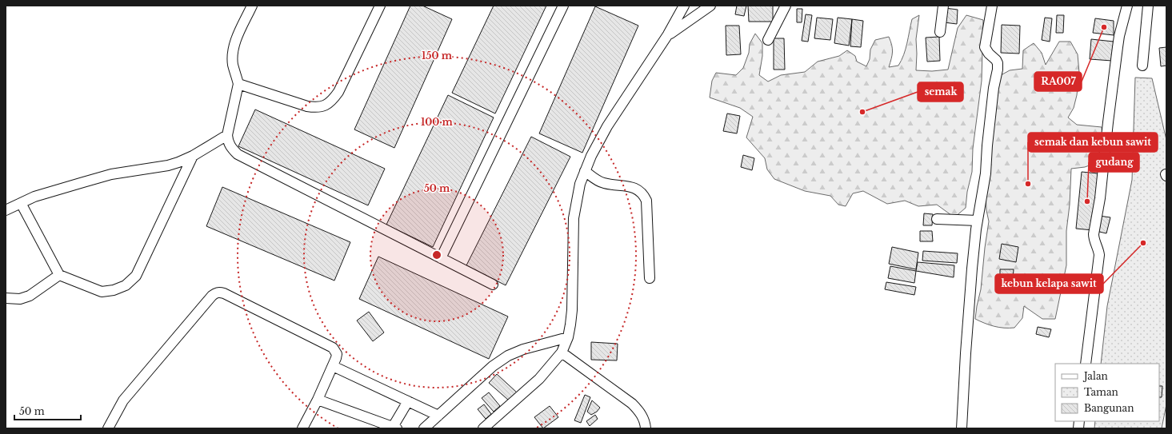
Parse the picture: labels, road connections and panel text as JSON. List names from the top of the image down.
{
  "places": [
    "RA007",
    "semak",
    "semak dan kebun sawit",
    "gudang",
    "kebun kelapa sawit"
  ],
  "legend": ["Jalan", "Taman", "Bangunan"],
  "scale_bar": "50 m",
  "rings": ["150 m", "100 m", "50 m"]
}
